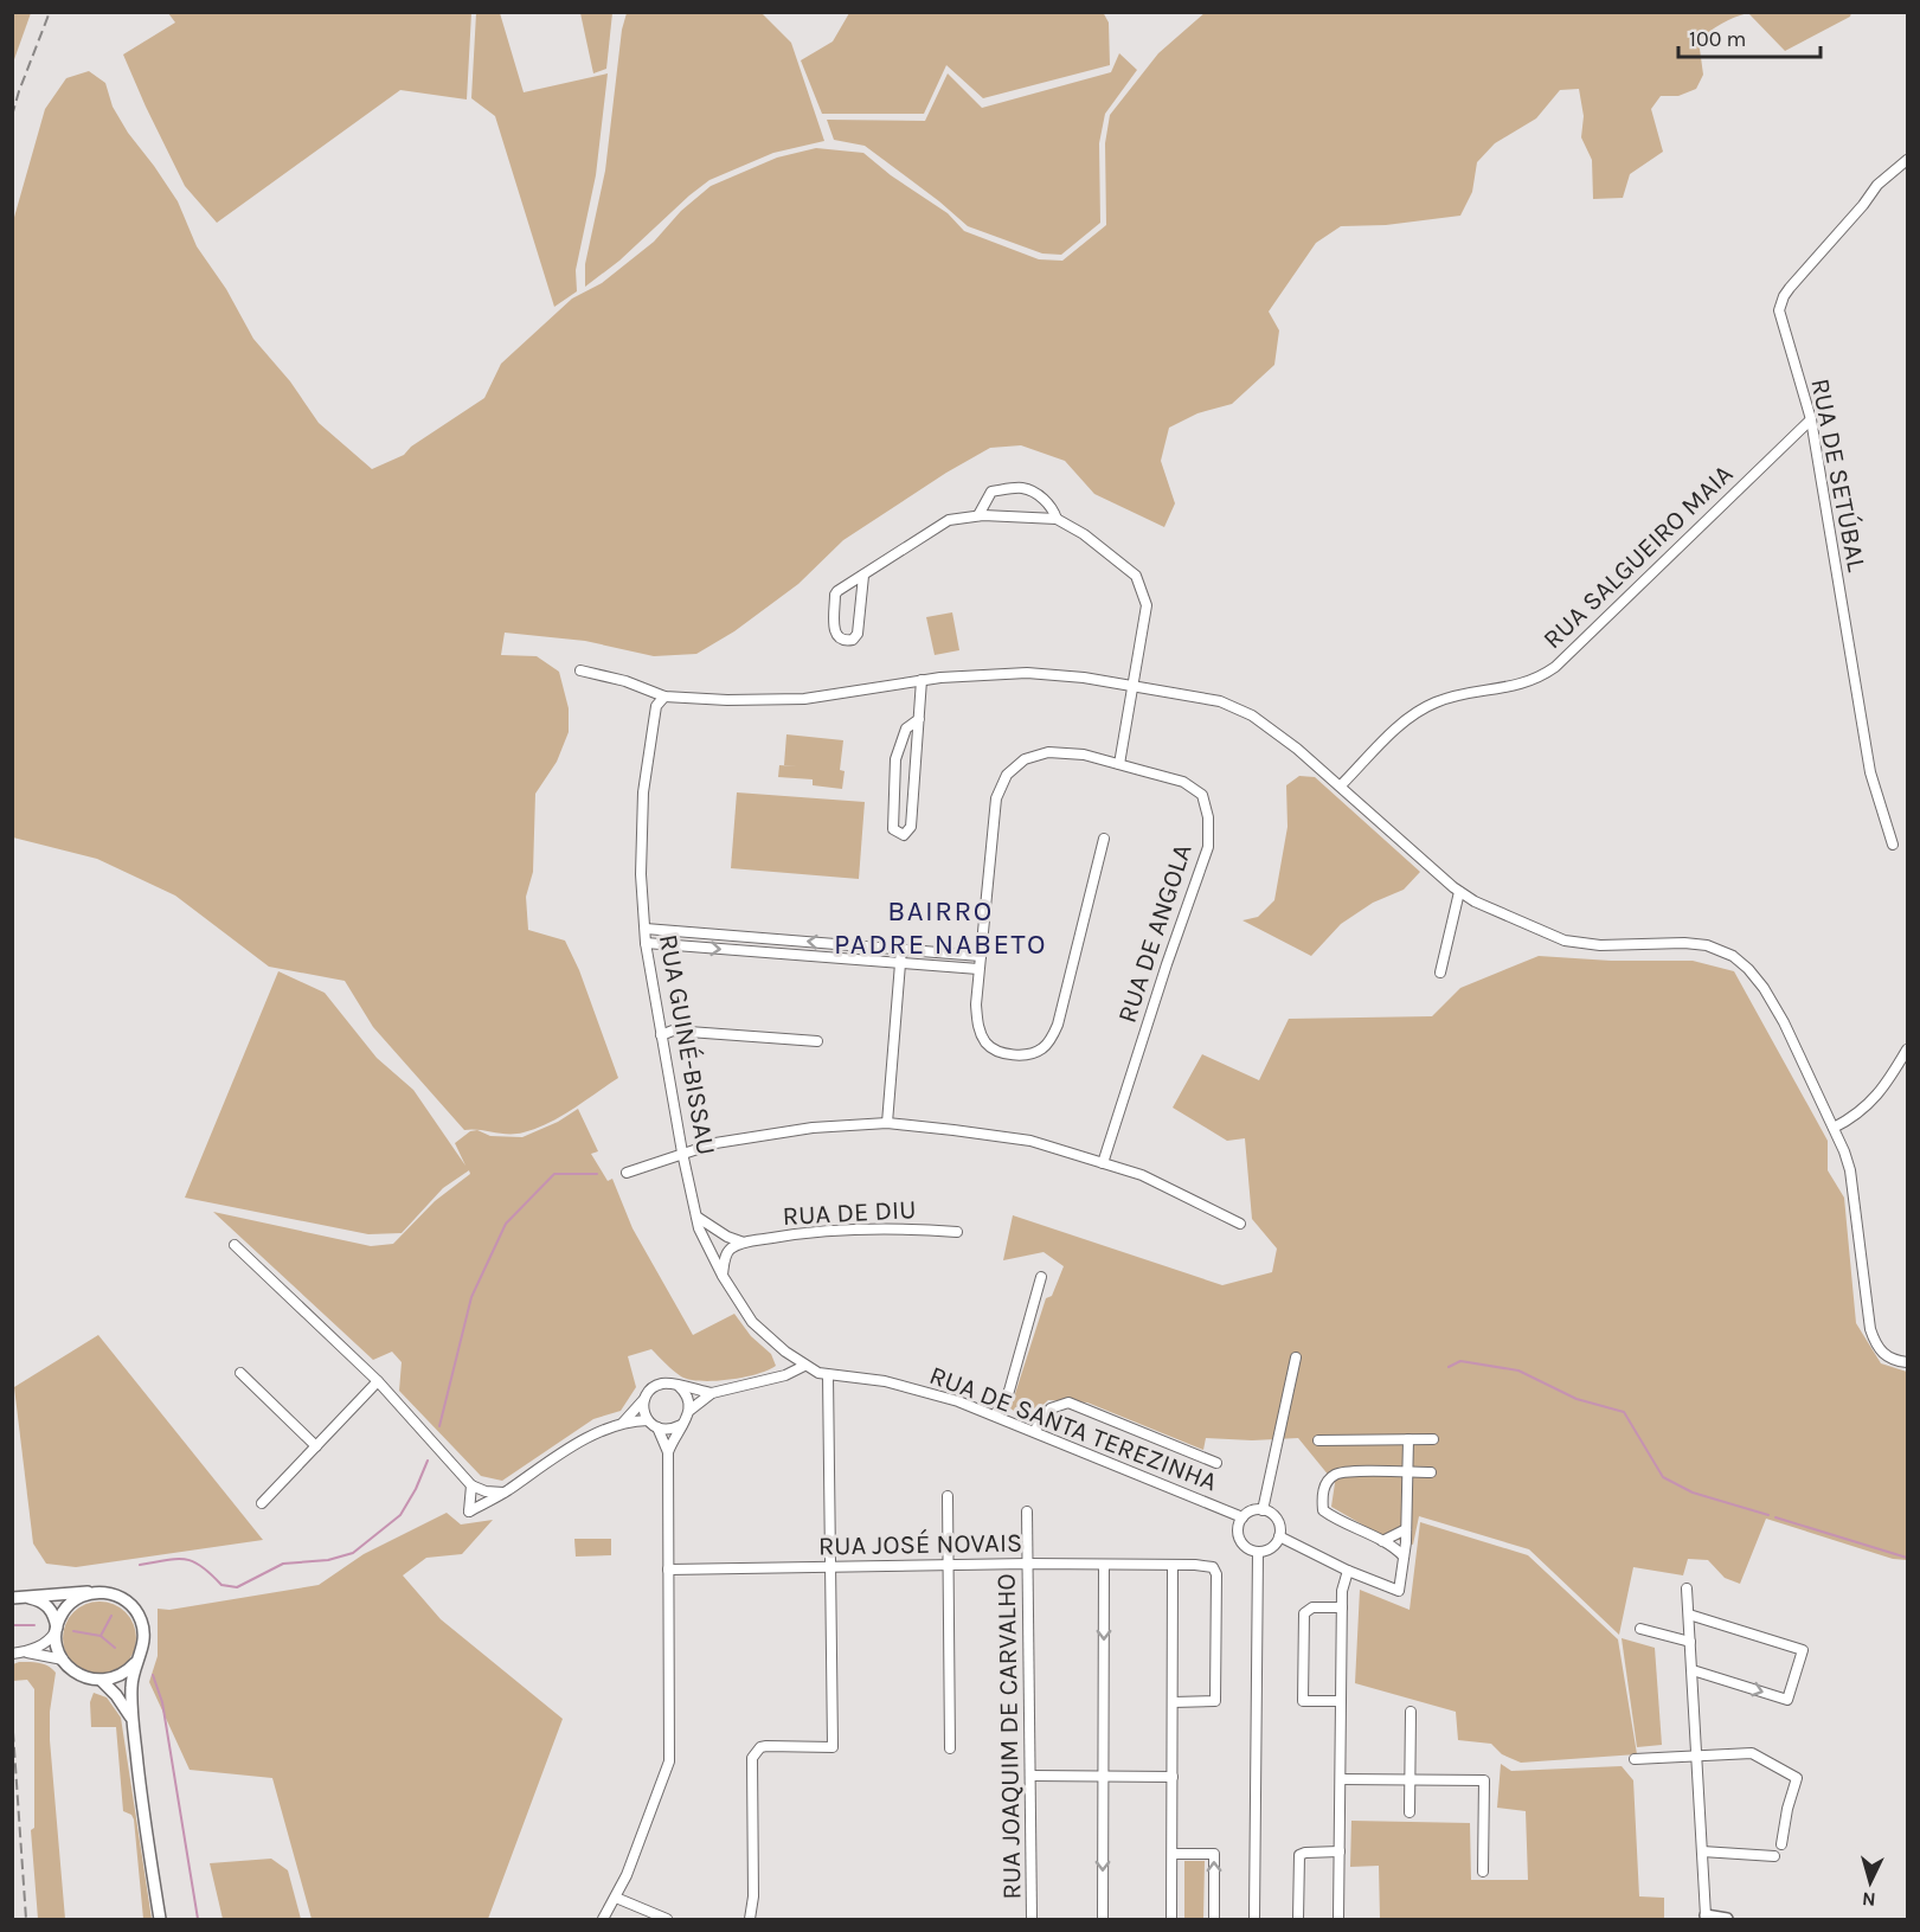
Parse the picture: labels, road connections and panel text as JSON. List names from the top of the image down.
{
  "streets": {
    "street": [
      "RUA DE SETÚBAL",
      "RUA SALGUEIRO MAIA",
      "RUA DE ANGOLA",
      "RUA GUINÉ-BISSAU",
      "RUA DE DIU",
      "RUA DE SANTA TEREZINHA",
      "RUA JOSÉ NOVAIS",
      "RUA JOAQUIM DE CARVALHO"
    ]
  },
  "crossings": [
    ["RUA DE SETÚBAL", "RUA SALGUEIRO MAIA"],
    ["RUA GUINÉ-BISSAU", "RUA DE SANTA TEREZINHA"],
    ["RUA JOSÉ NOVAIS", "RUA JOAQUIM DE CARVALHO"]
  ],
  "districts": ["BAIRRO PADRE NABETO"],
  "scale_bar": "100 m",
  "north": "bottom"
}
